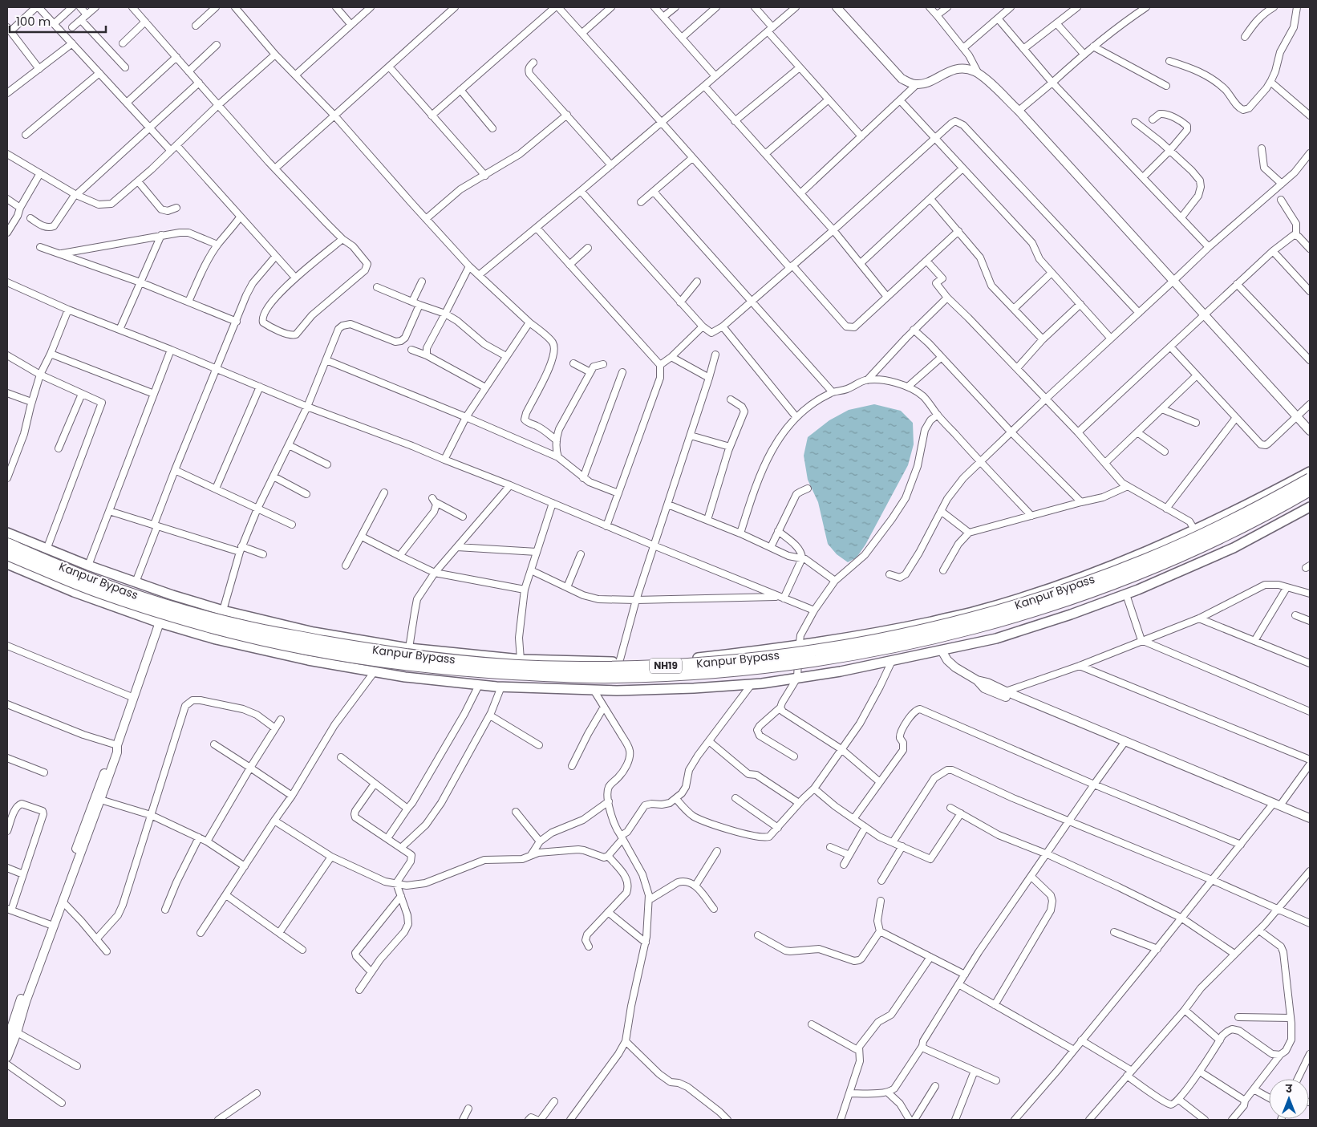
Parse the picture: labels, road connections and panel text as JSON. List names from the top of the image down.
{
  "streets": {
    "highway": ["Kanpur Bypass", "NH19"]
  },
  "scale_bar": "100 m",
  "north": "top"
}
